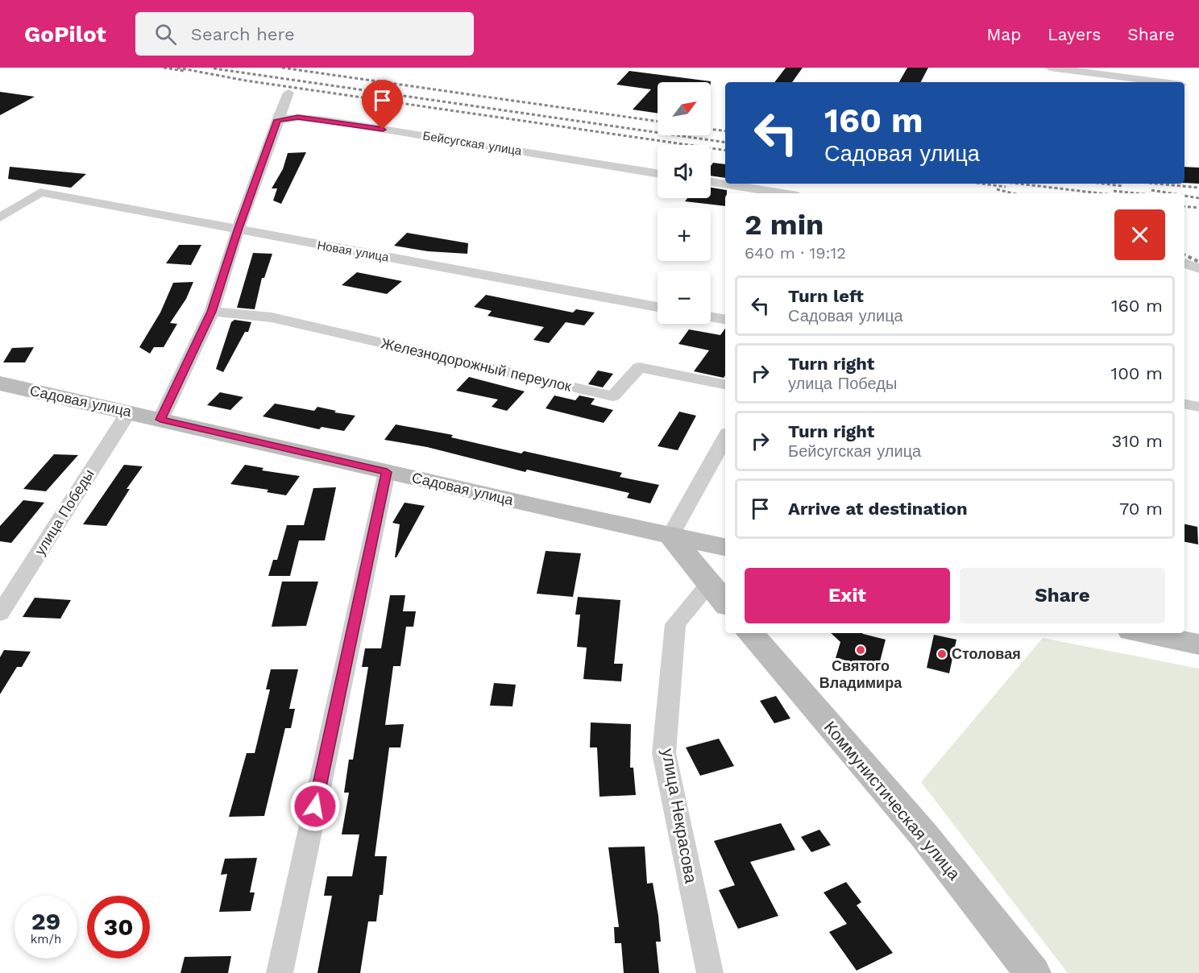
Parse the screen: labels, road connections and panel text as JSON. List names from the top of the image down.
{
  "streets": {
    "street": [
      "Бейсугская улица",
      "Новая улица",
      "Железнодорожный переулок",
      "Садовая улица",
      "улица Победы",
      "Коммунистическая улица",
      "улица Некрасова"
    ]
  },
  "crossings": [
    ["Садовая улица", "улица Победы"]
  ],
  "places": ["Святого Владимира", "Столовая"],
  "north": "top right",
  "page": {
    "header": "GoPilot",
    "search": "Search here",
    "nav": ["Map", "Layers", "Share"],
    "map_buttons": ["+", "−"],
    "turn": ["160 m", "Садовая улица"],
    "heading": ["2 min", "640 m · 19:12"],
    "list": [
      {
        "name": "Turn left",
        "note": "Садовая улица",
        "value": "160 m"
      },
      {
        "name": "Turn right",
        "note": "улица Победы",
        "value": "100 m"
      },
      {
        "name": "Turn right",
        "note": "Бейсугская улица",
        "value": "310 m"
      },
      {
        "name": "Arrive at destination",
        "value": "70 m"
      }
    ],
    "buttons": ["Exit", "Share"],
    "speed": "29 km/h",
    "limit": "30"
  }
}
